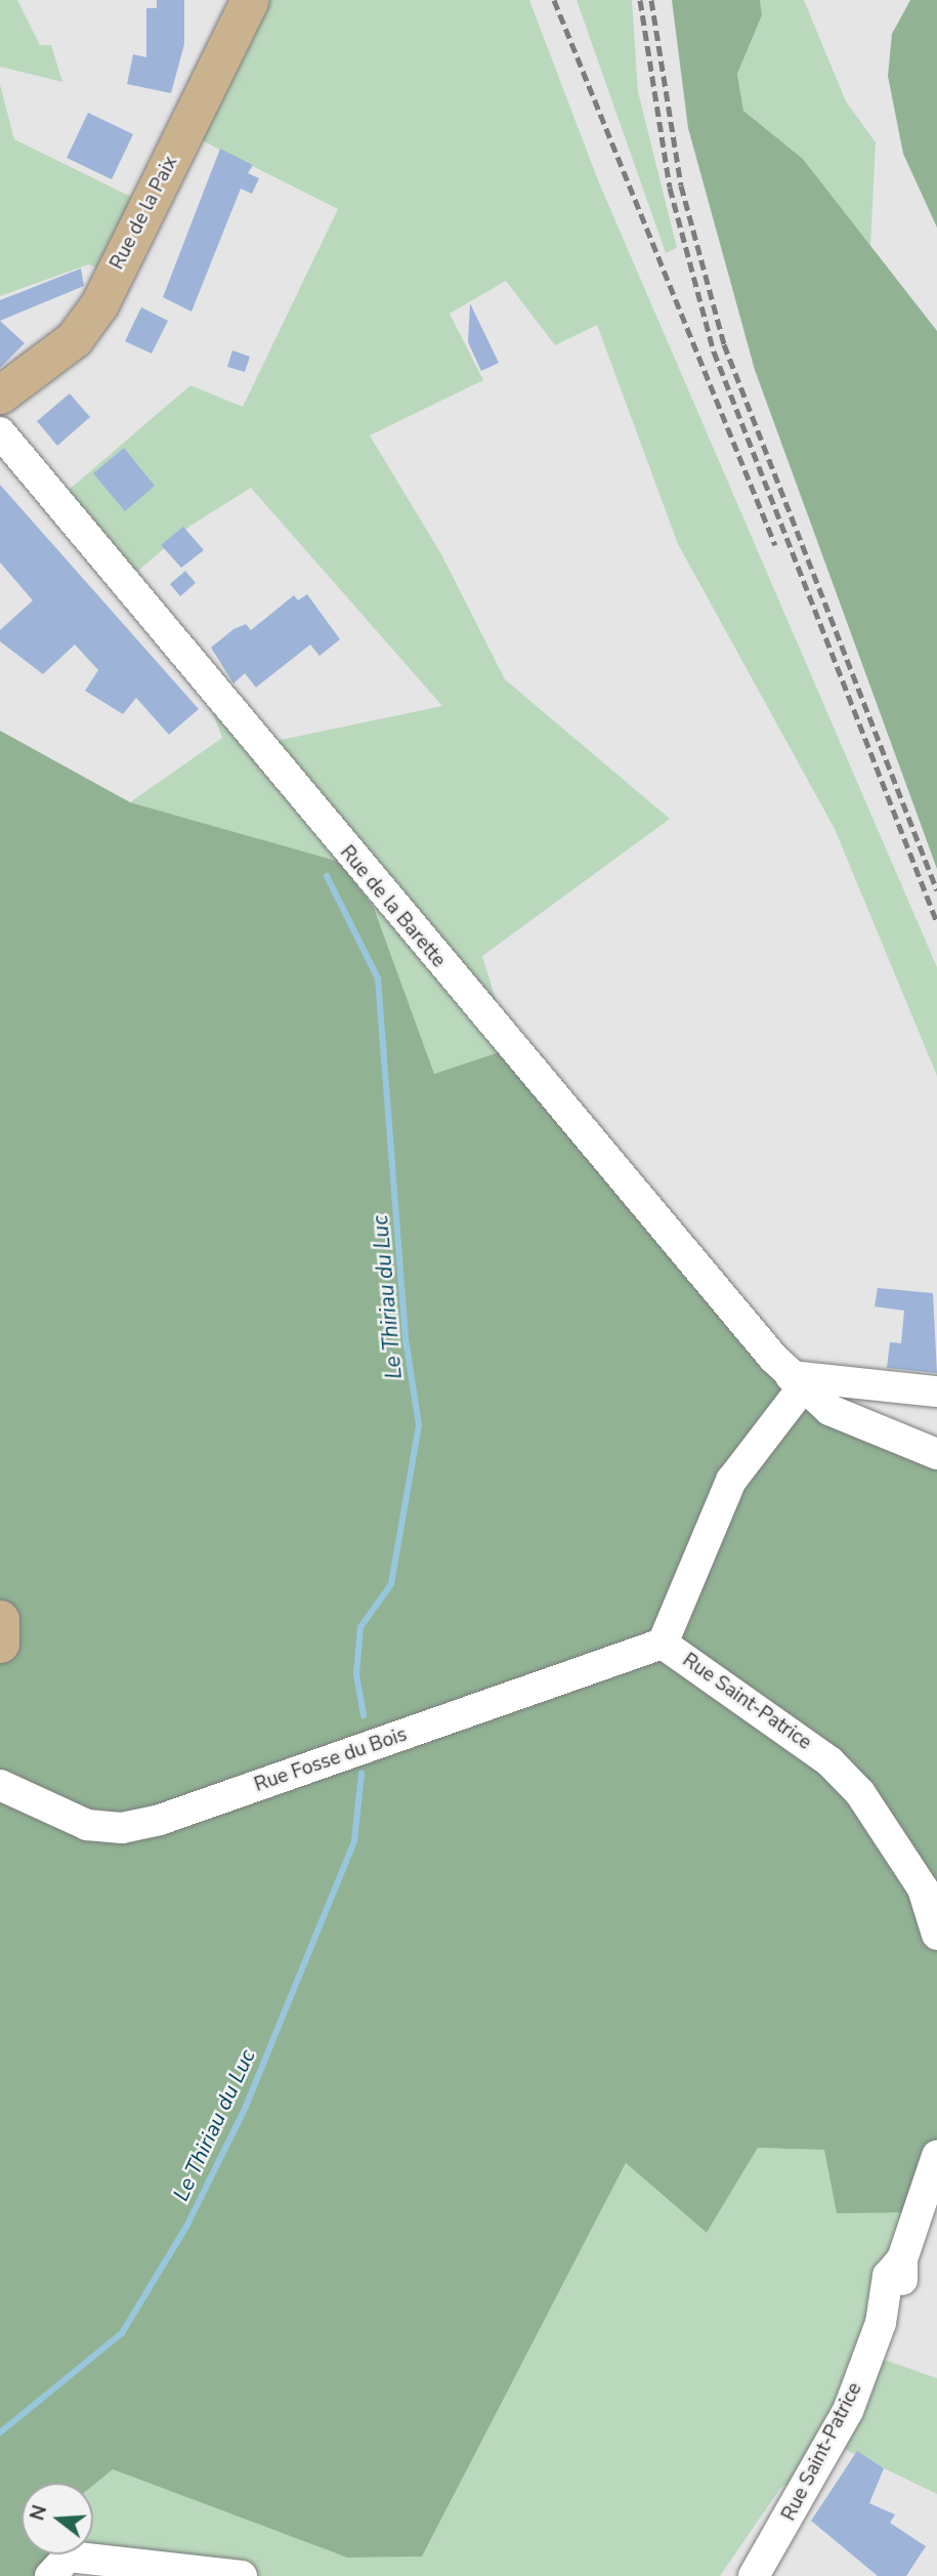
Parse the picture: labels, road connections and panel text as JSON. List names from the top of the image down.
{
  "streets": {
    "main road": ["Rue de la Paix"],
    "street": ["Rue de la Barette", "Rue Saint-Patrice", "Rue Fosse du Bois"]
  },
  "crossings": [
    ["Rue de la Barette", "Rue Saint-Patrice"],
    ["Rue Saint-Patrice", "Rue Fosse du Bois"]
  ],
  "water": ["Le Thiriau du Luc"],
  "north": "left"
}
